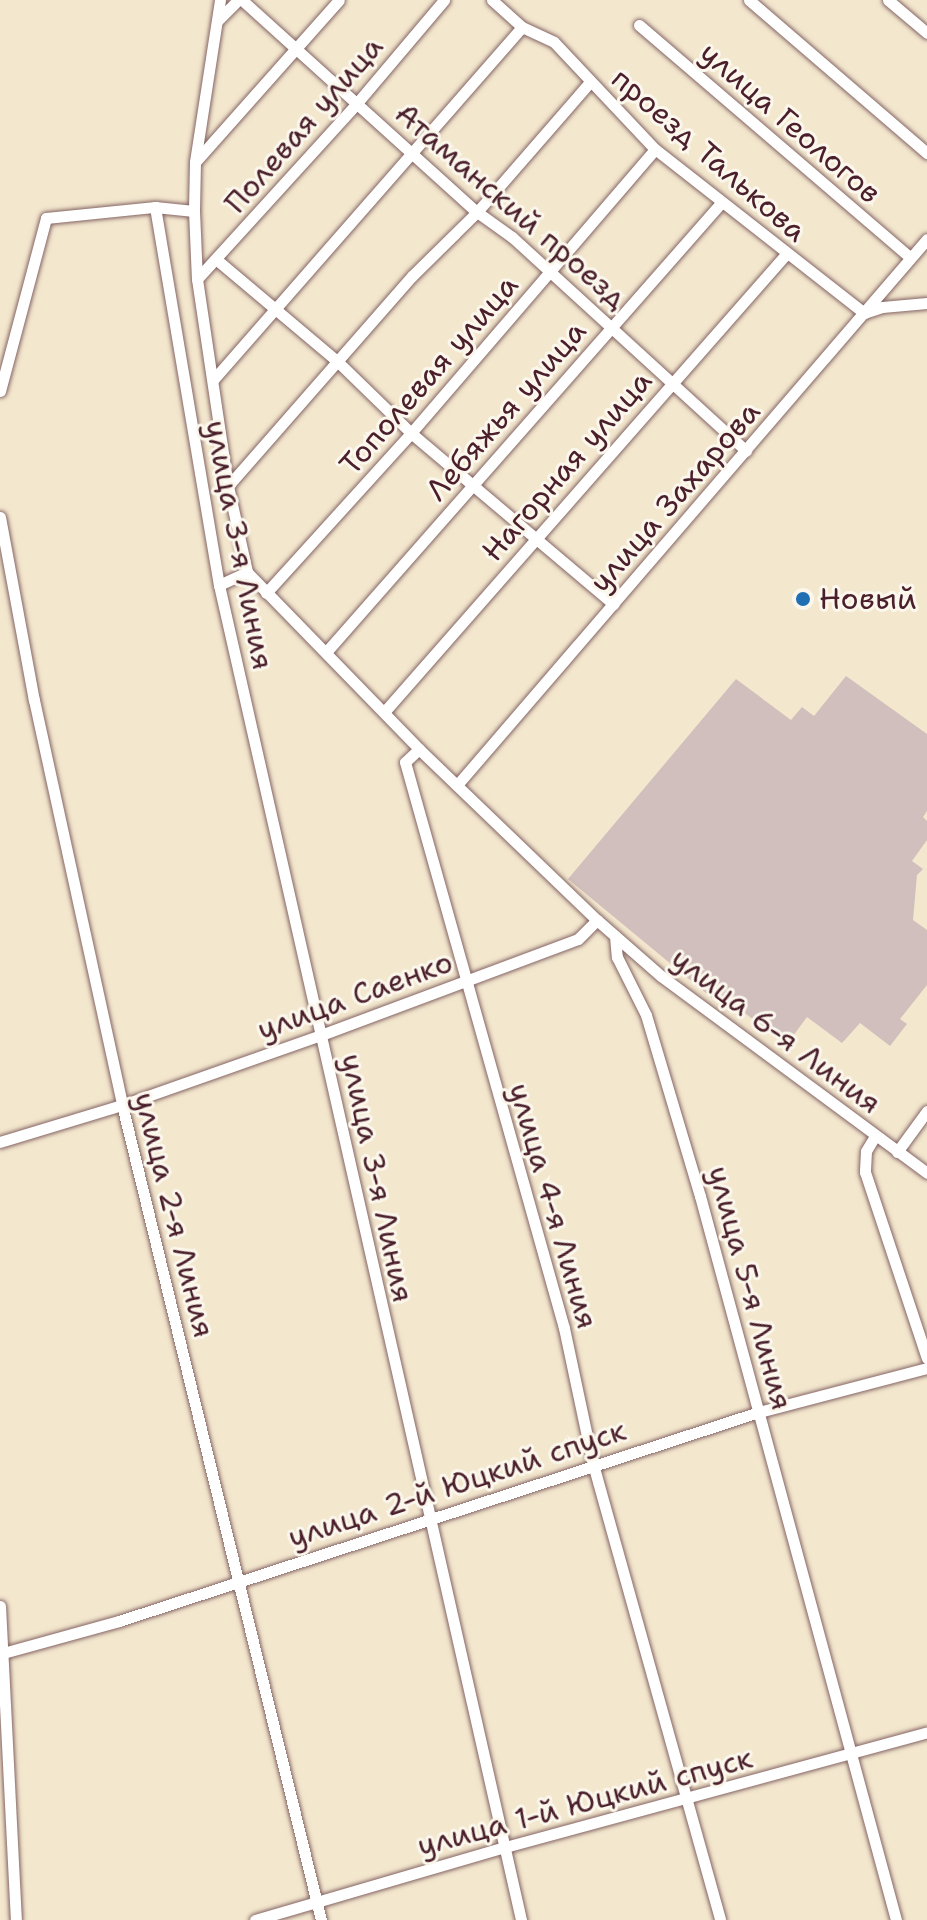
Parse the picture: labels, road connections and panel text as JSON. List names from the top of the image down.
{
  "streets": {
    "street": [
      "улица Геологов",
      "Полевая улица",
      "проезд Талькова",
      "Атаманский проезд",
      "Тополевая улица",
      "Лебяжья улица",
      "Нагорная улица",
      "улица Захарова",
      "улица 3-я Линия",
      "улица Саенко",
      "улица 6-я Линия",
      "улица 4-я Линия",
      "улица 2-я Линия",
      "улица 5-я Линия",
      "улица 2-й Юцкий спуск",
      "улица 1-й Юцкий спуск"
    ]
  },
  "crossings": [
    ["улица Геологов", "улица Захарова"],
    ["Полевая улица", "Атаманский проезд"],
    ["Полевая улица", "улица 3-я Линия"],
    ["проезд Талькова", "Тополевая улица"],
    ["проезд Талькова", "Лебяжья улица"],
    ["проезд Талькова", "Нагорная улица"],
    ["проезд Талькова", "улица Захарова"],
    ["Атаманский проезд", "Тополевая улица"],
    ["Атаманский проезд", "Лебяжья улица"],
    ["Атаманский проезд", "Нагорная улица"],
    ["Атаманский проезд", "улица Захарова"],
    ["улица 3-я Линия", "улица Саенко"],
    ["улица 3-я Линия", "улица 2-й Юцкий спуск"],
    ["улица 3-я Линия", "улица 1-й Юцкий спуск"],
    ["улица Саенко", "улица 4-я Линия"],
    ["улица Саенко", "улица 2-я Линия"],
    ["улица 6-я Линия", "улица 5-я Линия"],
    ["улица 4-я Линия", "улица 2-й Юцкий спуск"],
    ["улица 4-я Линия", "улица 1-й Юцкий спуск"],
    ["улица 2-я Линия", "улица 2-й Юцкий спуск"],
    ["улица 2-я Линия", "улица 1-й Юцкий спуск"],
    ["улица 5-я Линия", "улица 2-й Юцкий спуск"],
    ["улица 5-я Линия", "улица 1-й Юцкий спуск"]
  ],
  "places": ["Новый"]
}
